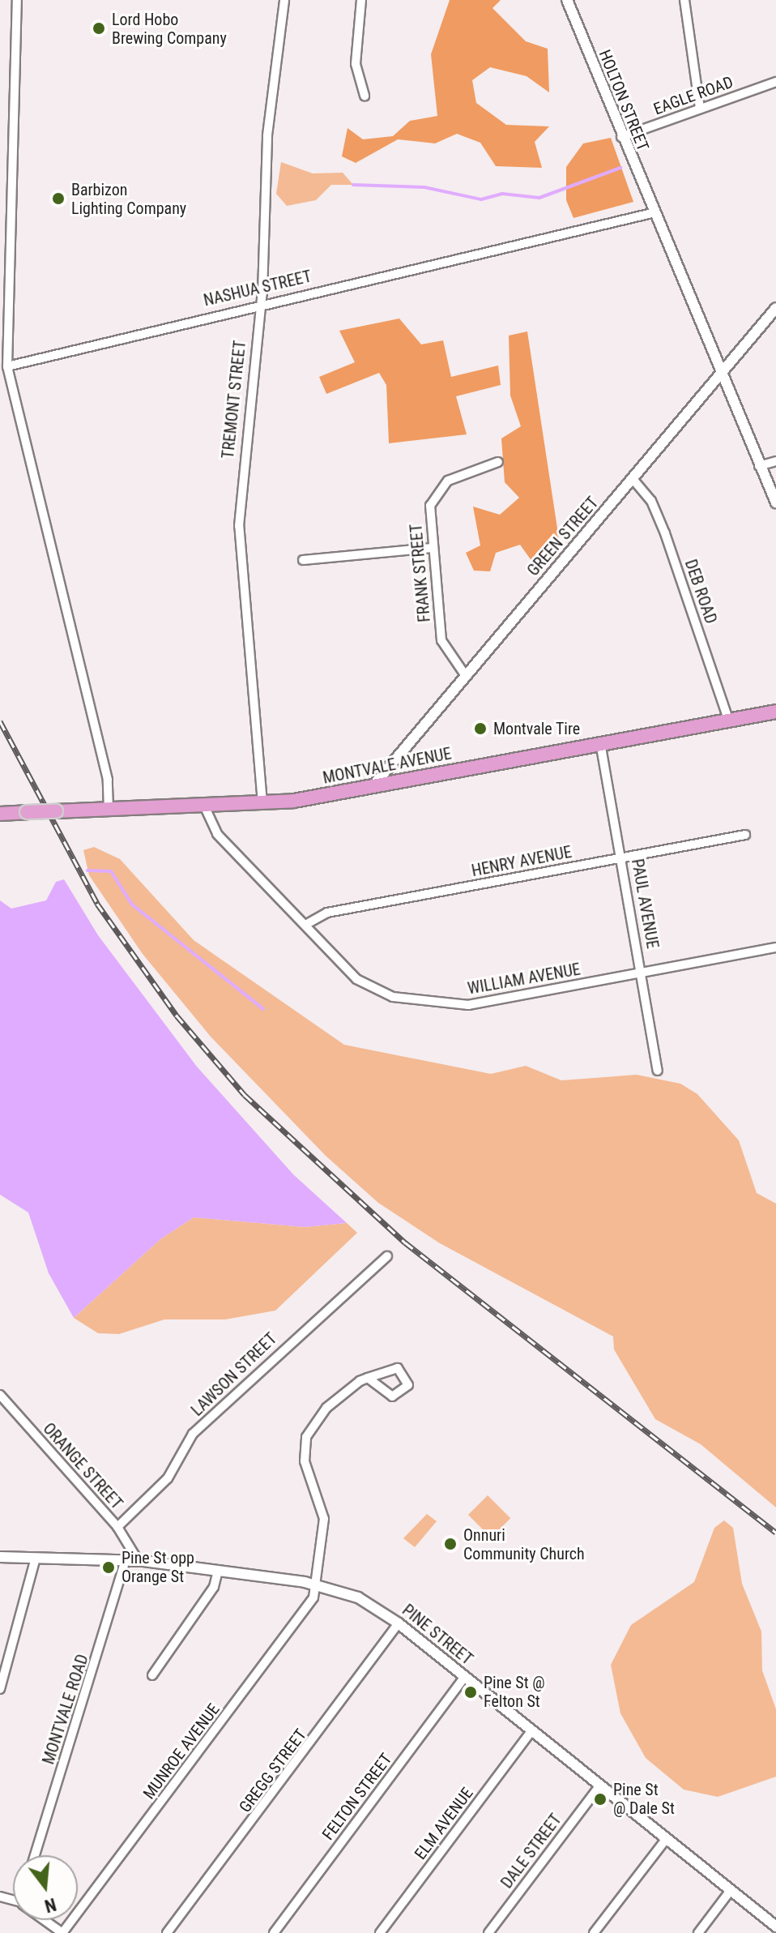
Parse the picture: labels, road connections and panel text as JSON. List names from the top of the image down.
{
  "streets": {
    "main road": ["MONTVALE AVENUE"],
    "street": [
      "EAGLE ROAD",
      "HOLTON STREET",
      "NASHUA STREET",
      "TREMONT STREET",
      "GREEN STREET",
      "FRANK STREET",
      "DEB ROAD",
      "HENRY AVENUE",
      "PAUL AVENUE",
      "WILLIAM AVENUE",
      "LAWSON STREET",
      "ORANGE STREET",
      "PINE STREET",
      "MONTVALE ROAD",
      "MUNROE AVENUE",
      "GREGG STREET",
      "FELTON STREET",
      "ELM AVENUE",
      "DALE STREET"
    ]
  },
  "crossings": [
    ["EAGLE ROAD", "HOLTON STREET"],
    ["HOLTON STREET", "NASHUA STREET"],
    ["NASHUA STREET", "TREMONT STREET"],
    ["TREMONT STREET", "MONTVALE AVENUE"],
    ["GREEN STREET", "FRANK STREET"],
    ["GREEN STREET", "DEB ROAD"],
    ["GREEN STREET", "MONTVALE AVENUE"],
    ["DEB ROAD", "MONTVALE AVENUE"],
    ["MONTVALE AVENUE", "PAUL AVENUE"],
    ["MONTVALE AVENUE", "WILLIAM AVENUE"],
    ["HENRY AVENUE", "PAUL AVENUE"],
    ["HENRY AVENUE", "WILLIAM AVENUE"],
    ["PAUL AVENUE", "WILLIAM AVENUE"],
    ["LAWSON STREET", "ORANGE STREET"],
    ["ORANGE STREET", "PINE STREET"],
    ["PINE STREET", "MONTVALE ROAD"],
    ["PINE STREET", "MUNROE AVENUE"],
    ["PINE STREET", "GREGG STREET"],
    ["PINE STREET", "FELTON STREET"],
    ["PINE STREET", "ELM AVENUE"],
    ["PINE STREET", "DALE STREET"]
  ],
  "places": [
    "Lord Hobo Brewing Company",
    "Barbizon Lighting Company",
    "Montvale Tire",
    "Onnuri Community Church",
    "Pine St opp Orange St",
    "Pine St @ Felton St",
    "Pine St @ Dale St"
  ],
  "north": "bottom"
}
